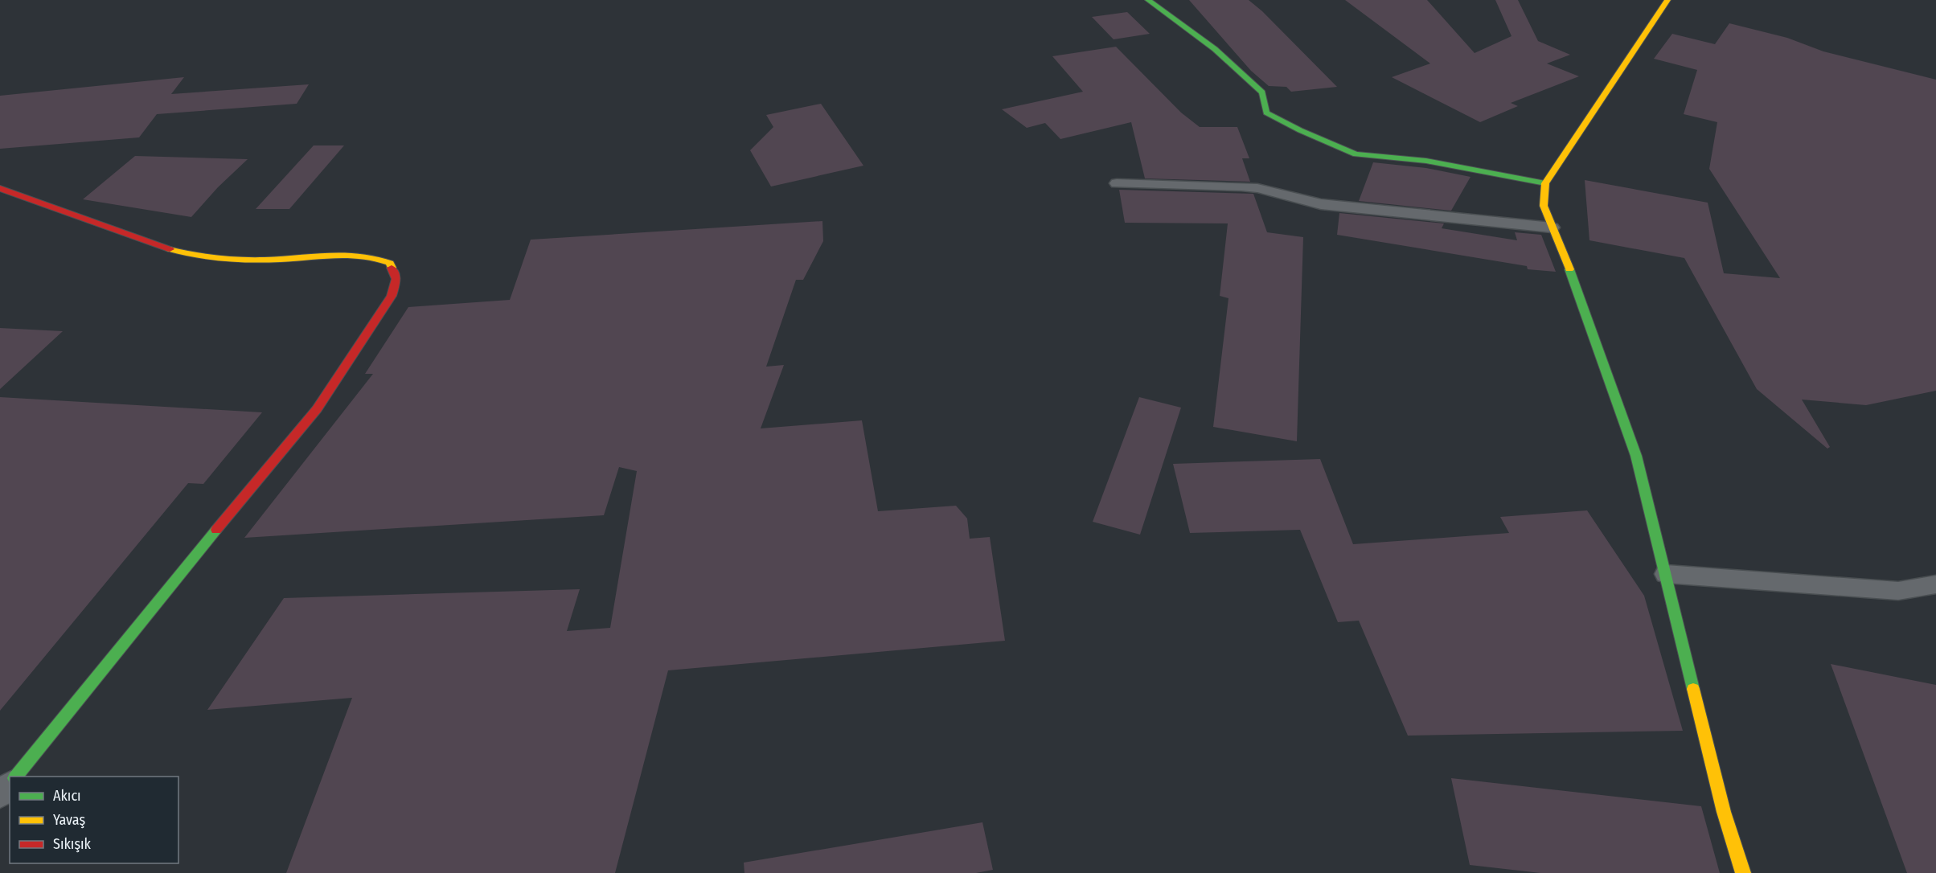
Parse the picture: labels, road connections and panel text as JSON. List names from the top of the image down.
{
  "legend": ["Akıcı", "Yavaş", "Sıkışık"]
}
